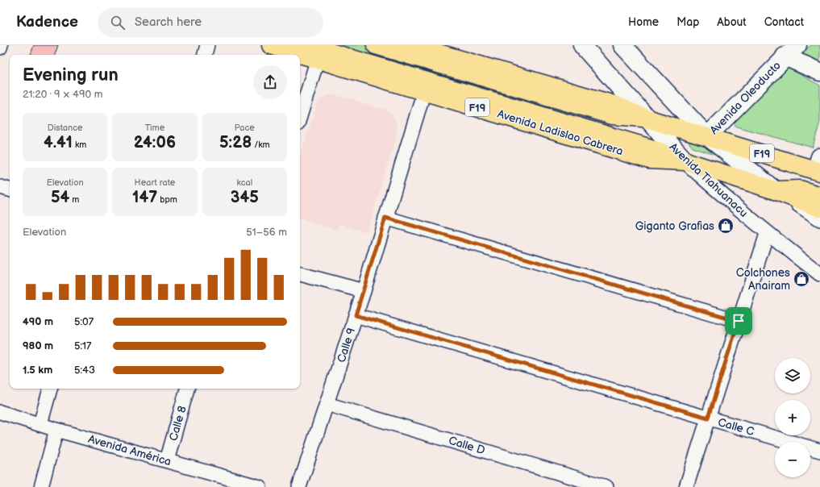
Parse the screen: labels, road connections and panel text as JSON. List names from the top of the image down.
{
  "streets": {
    "main road": [
      "Avenida Oleoducto",
      "F19",
      "Avenida Ladislao Cabrera",
      "Avenida Tiahuanacu"
    ],
    "street": [
      "Calle 9",
      "Calle 8",
      "Calle C",
      "Calle D",
      "Avenida América"
    ]
  },
  "crossings": [
    ["Avenida Oleoducto", "F19"],
    ["F19", "Avenida Tiahuanacu"],
    ["Avenida Ladislao Cabrera", "Avenida Tiahuanacu"],
    ["Avenida Ladislao Cabrera", "Calle 9"],
    ["Calle 9", "Calle C"],
    ["Calle 9", "Calle D"],
    ["Calle 8", "Avenida América"]
  ],
  "places": {
    "shop": ["Giganto Grafias", "Colchones Anairam"]
  },
  "page": {
    "header": "Kadence",
    "search": "Search here",
    "nav": [
      "Home",
      "Map",
      "About",
      "Contact"
    ],
    "heading": ["Evening run", "21:20 · 9 × 490 m"],
    "stats": [
      ["Distance", "4.41 km"],
      ["Time", "24:06"],
      ["Pace", "5:28 /km"],
      ["Elevation", "54 m"],
      ["Heart rate", "147 bpm"],
      ["kcal", "345"]
    ],
    "chart": ["Elevation", "51–56 m"],
    "list": [
      {
        "name": "490 m",
        "note": "5:07"
      },
      {
        "name": "980 m",
        "note": "5:17"
      },
      {
        "name": "1.5 km",
        "note": "5:43"
      }
    ],
    "map_buttons": ["+", "−"]
  }
}
